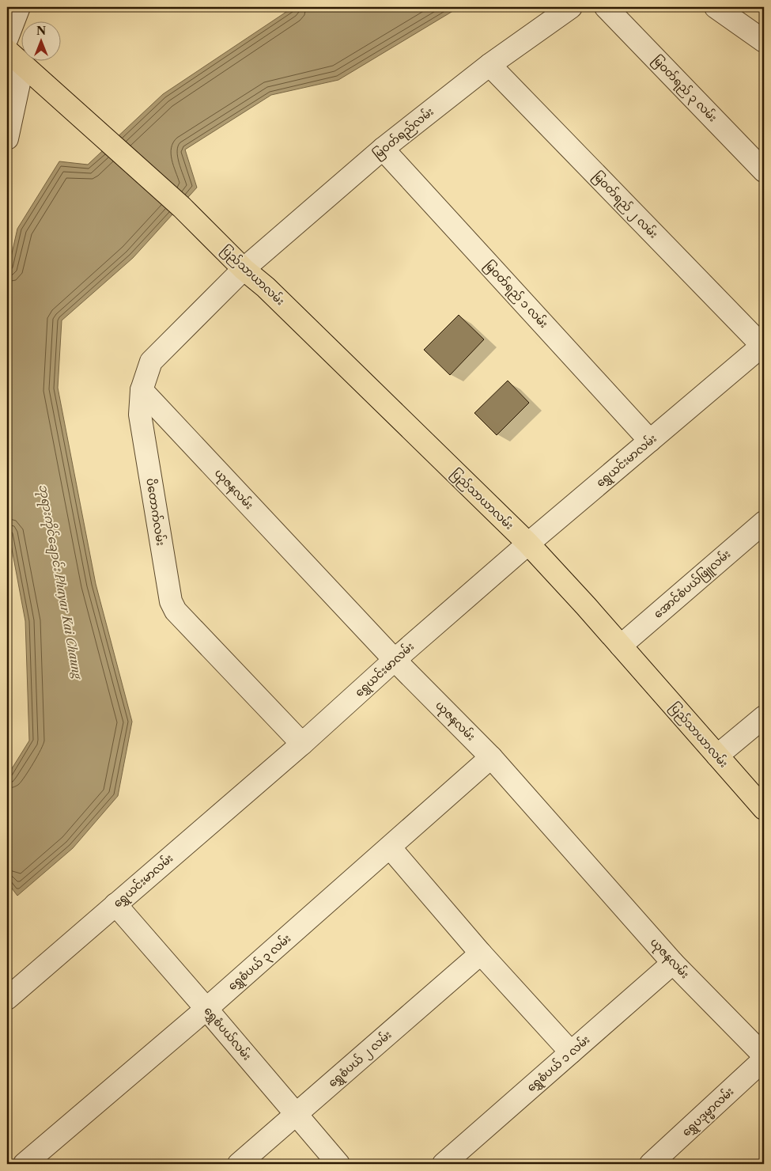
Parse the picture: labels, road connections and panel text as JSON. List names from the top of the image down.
{
  "streets": {
    "main road": ["ပြည်သာယာလမ်း"],
    "street": [
      "မြဝတ်ရည် ၃ လမ်း",
      "မြဝတ်ရည်လမ်း",
      "မြဝတ်ရည် ၂ လမ်း",
      "မြဝတ်ရည် ၁ လမ်း",
      "ရွှေယင်းမာလမ်း",
      "ယုဇနလမ်း",
      "ပိတောက်လမ်း",
      "အောင်စံပယ်ဖြူလမ်း",
      "ရွှေစံပယ် ၃ လမ်း",
      "ရွှေစံပယ်လမ်း",
      "ရွှေစံပယ် ၂ လမ်း",
      "ရွှေစံပယ် ၁ လမ်း",
      "ရွှေပဒုမ္မာလမ်း"
    ]
  },
  "crossings": [
    ["မြဝတ်ရည်လမ်း", "မြဝတ်ရည် ၂ လမ်း"],
    ["မြဝတ်ရည်လမ်း", "ပြည်သာယာလမ်း"],
    ["မြဝတ်ရည်လမ်း", "မြဝတ်ရည် ၁ လမ်း"],
    ["မြဝတ်ရည်လမ်း", "ပိတောက်လမ်း"],
    ["မြဝတ်ရည် ၂ လမ်း", "ရွှေယင်းမာလမ်း"],
    ["ပြည်သာယာလမ်း", "ရွှေယင်းမာလမ်း"],
    ["ပြည်သာယာလမ်း", "ပိတောက်လမ်း"],
    ["ပြည်သာယာလမ်း", "အောင်စံပယ်ဖြူလမ်း"],
    ["မြဝတ်ရည် ၁ လမ်း", "ရွှေယင်းမာလမ်း"],
    ["ရွှေယင်းမာလမ်း", "ယုဇနလမ်း"],
    ["ရွှေယင်းမာလမ်း", "ပိတောက်လမ်း"],
    ["ရွှေယင်းမာလမ်း", "ရွှေစံပယ်လမ်း"],
    ["ယုဇနလမ်း", "ပိတောက်လမ်း"],
    ["ယုဇနလမ်း", "ရွှေစံပယ် ၃ လမ်း"],
    ["ယုဇနလမ်း", "ရွှေစံပယ် ၁ လမ်း"],
    ["ရွှေစံပယ် ၃ လမ်း", "ရွှေစံပယ်လမ်း"],
    ["ရွှေစံပယ်လမ်း", "ရွှေစံပယ် ၂ လမ်း"]
  ],
  "water": ["ဘုရားကိုင်ချောင်း Phayar Kai Chaung"],
  "north": "top"
}
